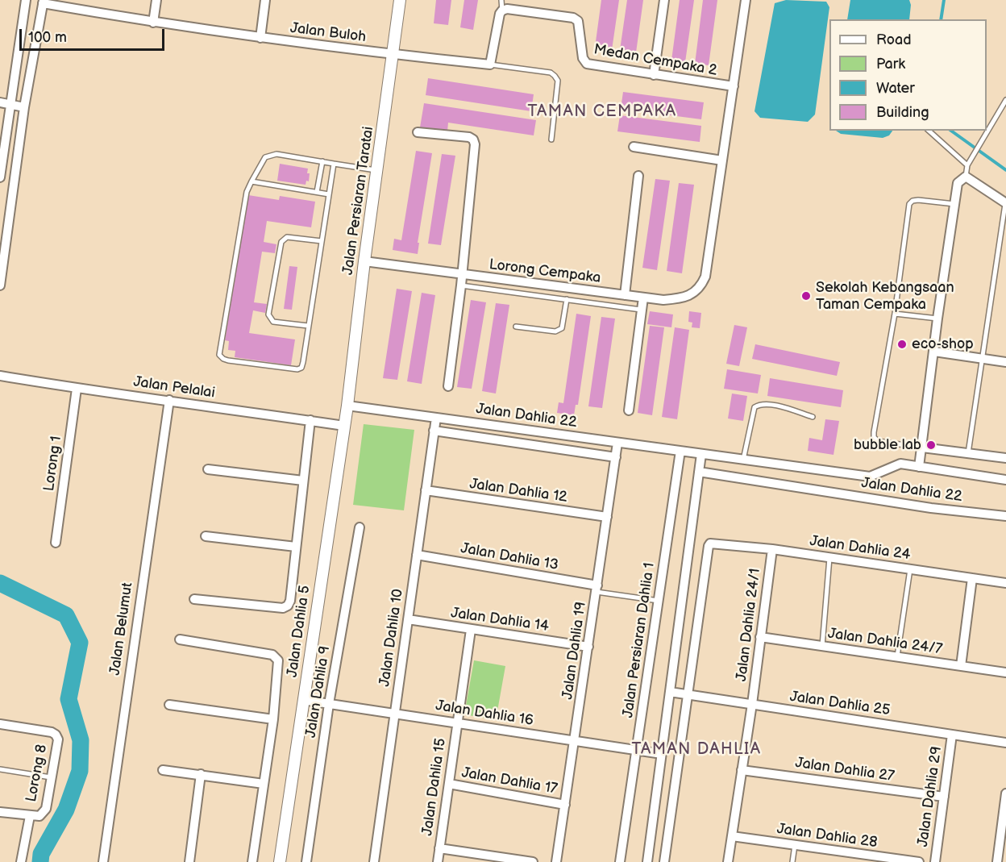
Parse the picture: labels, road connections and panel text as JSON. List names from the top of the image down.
{
  "streets": {
    "street": [
      "Jalan Buloh",
      "Medan Cempaka 2",
      "Jalan Persiaran Taratai",
      "Lorong Cempaka",
      "Jalan Pelalai",
      "Jalan Dahlia 22",
      "Lorong 1",
      "Jalan Dahlia 12",
      "Jalan Dahlia 24",
      "Jalan Dahlia 13",
      "Jalan Dahlia 14",
      "Jalan Dahlia 24/1",
      "Jalan Belumut",
      "Jalan Dahlia 5",
      "Jalan Dahlia 10",
      "Jalan Persiaran Dahlia 1",
      "Jalan Dahlia 24/7",
      "Jalan Dahlia 19",
      "Jalan Dahlia 9",
      "Jalan Dahlia 25",
      "Jalan Dahlia 16",
      "Jalan Dahlia 27",
      "Lorong 8",
      "Jalan Dahlia 17",
      "Jalan Dahlia 15",
      "Jalan Dahlia 29",
      "Jalan Dahlia 28"
    ]
  },
  "crossings": [
    ["Jalan Buloh", "Jalan Persiaran Taratai"],
    ["Medan Cempaka 2", "Lorong Cempaka"],
    ["Jalan Persiaran Taratai", "Lorong Cempaka"],
    ["Jalan Persiaran Taratai", "Jalan Dahlia 22"],
    ["Jalan Persiaran Taratai", "Jalan Dahlia 5"],
    ["Jalan Pelalai", "Lorong 1"],
    ["Jalan Pelalai", "Jalan Belumut"],
    ["Jalan Pelalai", "Jalan Dahlia 5"],
    ["Jalan Dahlia 22", "Jalan Dahlia 5"],
    ["Jalan Dahlia 22", "Jalan Dahlia 10"],
    ["Jalan Dahlia 22", "Jalan Persiaran Dahlia 1"],
    ["Jalan Dahlia 22", "Jalan Dahlia 19"],
    ["Jalan Dahlia 12", "Jalan Dahlia 10"],
    ["Jalan Dahlia 12", "Jalan Dahlia 19"],
    ["Jalan Dahlia 24", "Jalan Dahlia 24/1"],
    ["Jalan Dahlia 24", "Jalan Dahlia 25"],
    ["Jalan Dahlia 13", "Jalan Dahlia 10"],
    ["Jalan Dahlia 13", "Jalan Dahlia 19"],
    ["Jalan Dahlia 14", "Jalan Dahlia 10"],
    ["Jalan Dahlia 14", "Jalan Dahlia 19"],
    ["Jalan Dahlia 14", "Jalan Dahlia 15"],
    ["Jalan Dahlia 24/1", "Jalan Dahlia 24/7"],
    ["Jalan Dahlia 24/1", "Jalan Dahlia 25"],
    ["Jalan Dahlia 24/1", "Jalan Dahlia 27"],
    ["Jalan Dahlia 24/1", "Jalan Dahlia 28"],
    ["Jalan Dahlia 5", "Jalan Dahlia 16"],
    ["Jalan Dahlia 10", "Jalan Dahlia 16"],
    ["Jalan Persiaran Dahlia 1", "Jalan Dahlia 16"],
    ["Jalan Dahlia 19", "Jalan Dahlia 16"],
    ["Jalan Dahlia 19", "Jalan Dahlia 17"],
    ["Jalan Dahlia 9", "Jalan Dahlia 16"],
    ["Jalan Dahlia 25", "Jalan Dahlia 29"],
    ["Jalan Dahlia 16", "Jalan Dahlia 15"],
    ["Jalan Dahlia 27", "Jalan Dahlia 29"],
    ["Jalan Dahlia 17", "Jalan Dahlia 15"]
  ],
  "districts": ["TAMAN CEMPAKA", "TAMAN DAHLIA"],
  "places": ["Sekolah Kebangsaan Taman Cempaka", "eco-shop", "bubble lab"],
  "legend": [
    "Road",
    "Park",
    "Water",
    "Building"
  ],
  "scale_bar": "100 m"
}
